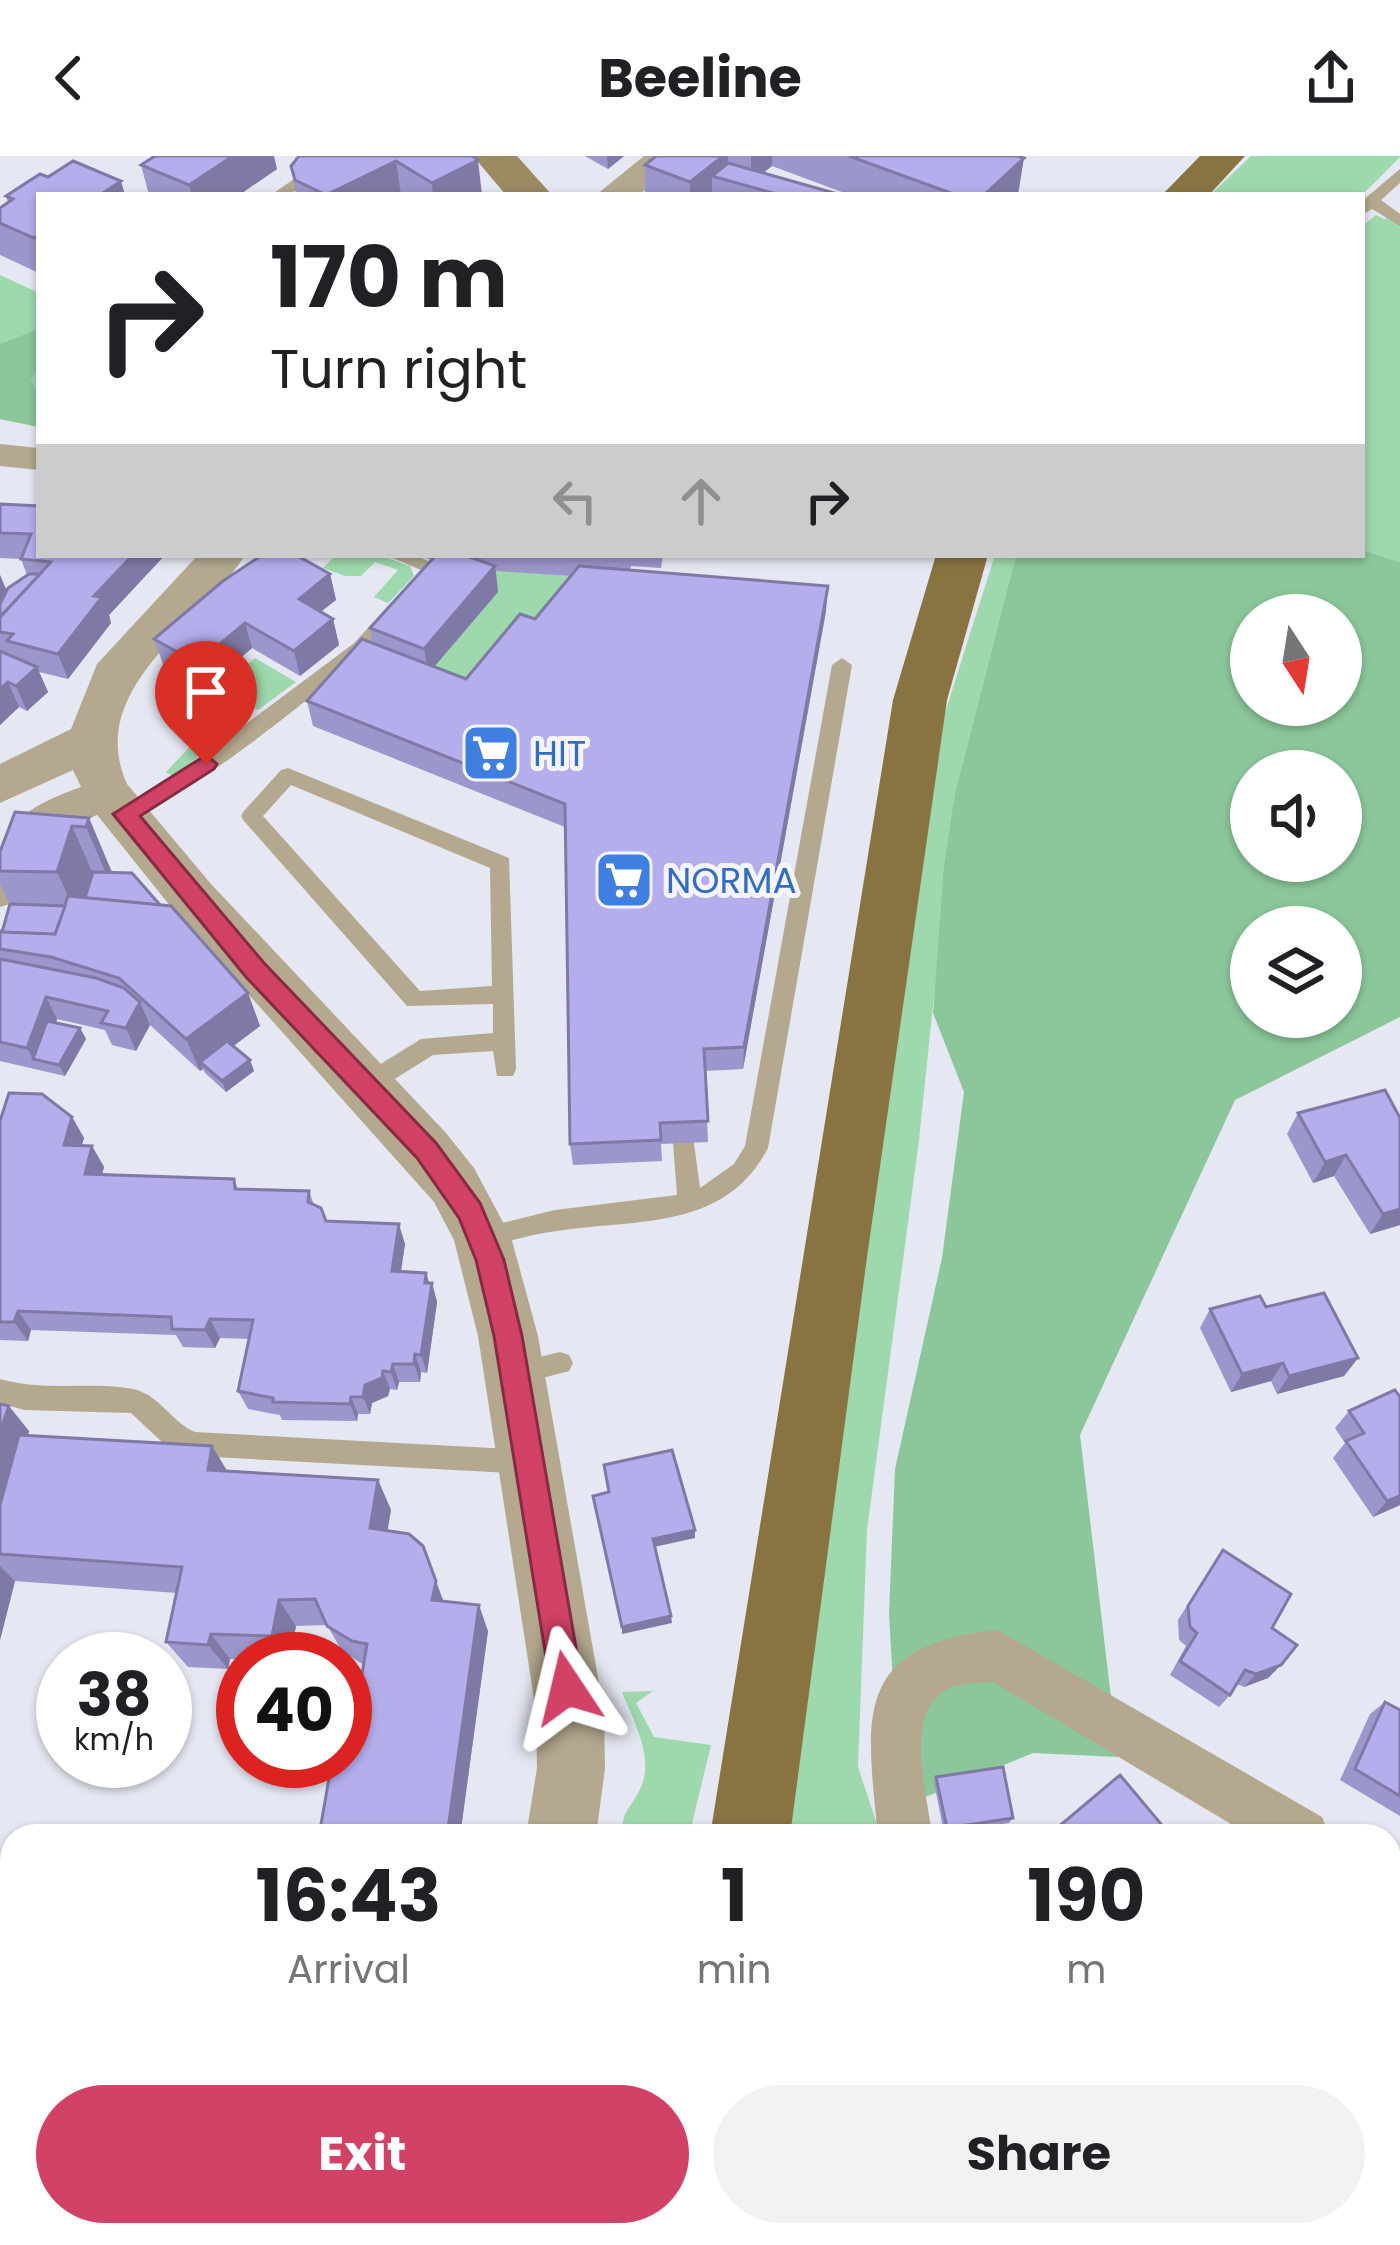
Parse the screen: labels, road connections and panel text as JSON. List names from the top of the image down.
{
  "places": {
    "supermarket": ["HIT", "NORMA"]
  },
  "north": "bottom",
  "page": {
    "header": "Beeline",
    "turn": ["170 m", "Turn right"],
    "speed": "38 km/h",
    "limit": "40",
    "eta": [
      "16:43",
      "Arrival",
      "1",
      "min",
      "190",
      "m"
    ],
    "buttons": ["Exit", "Share"]
  }
}
